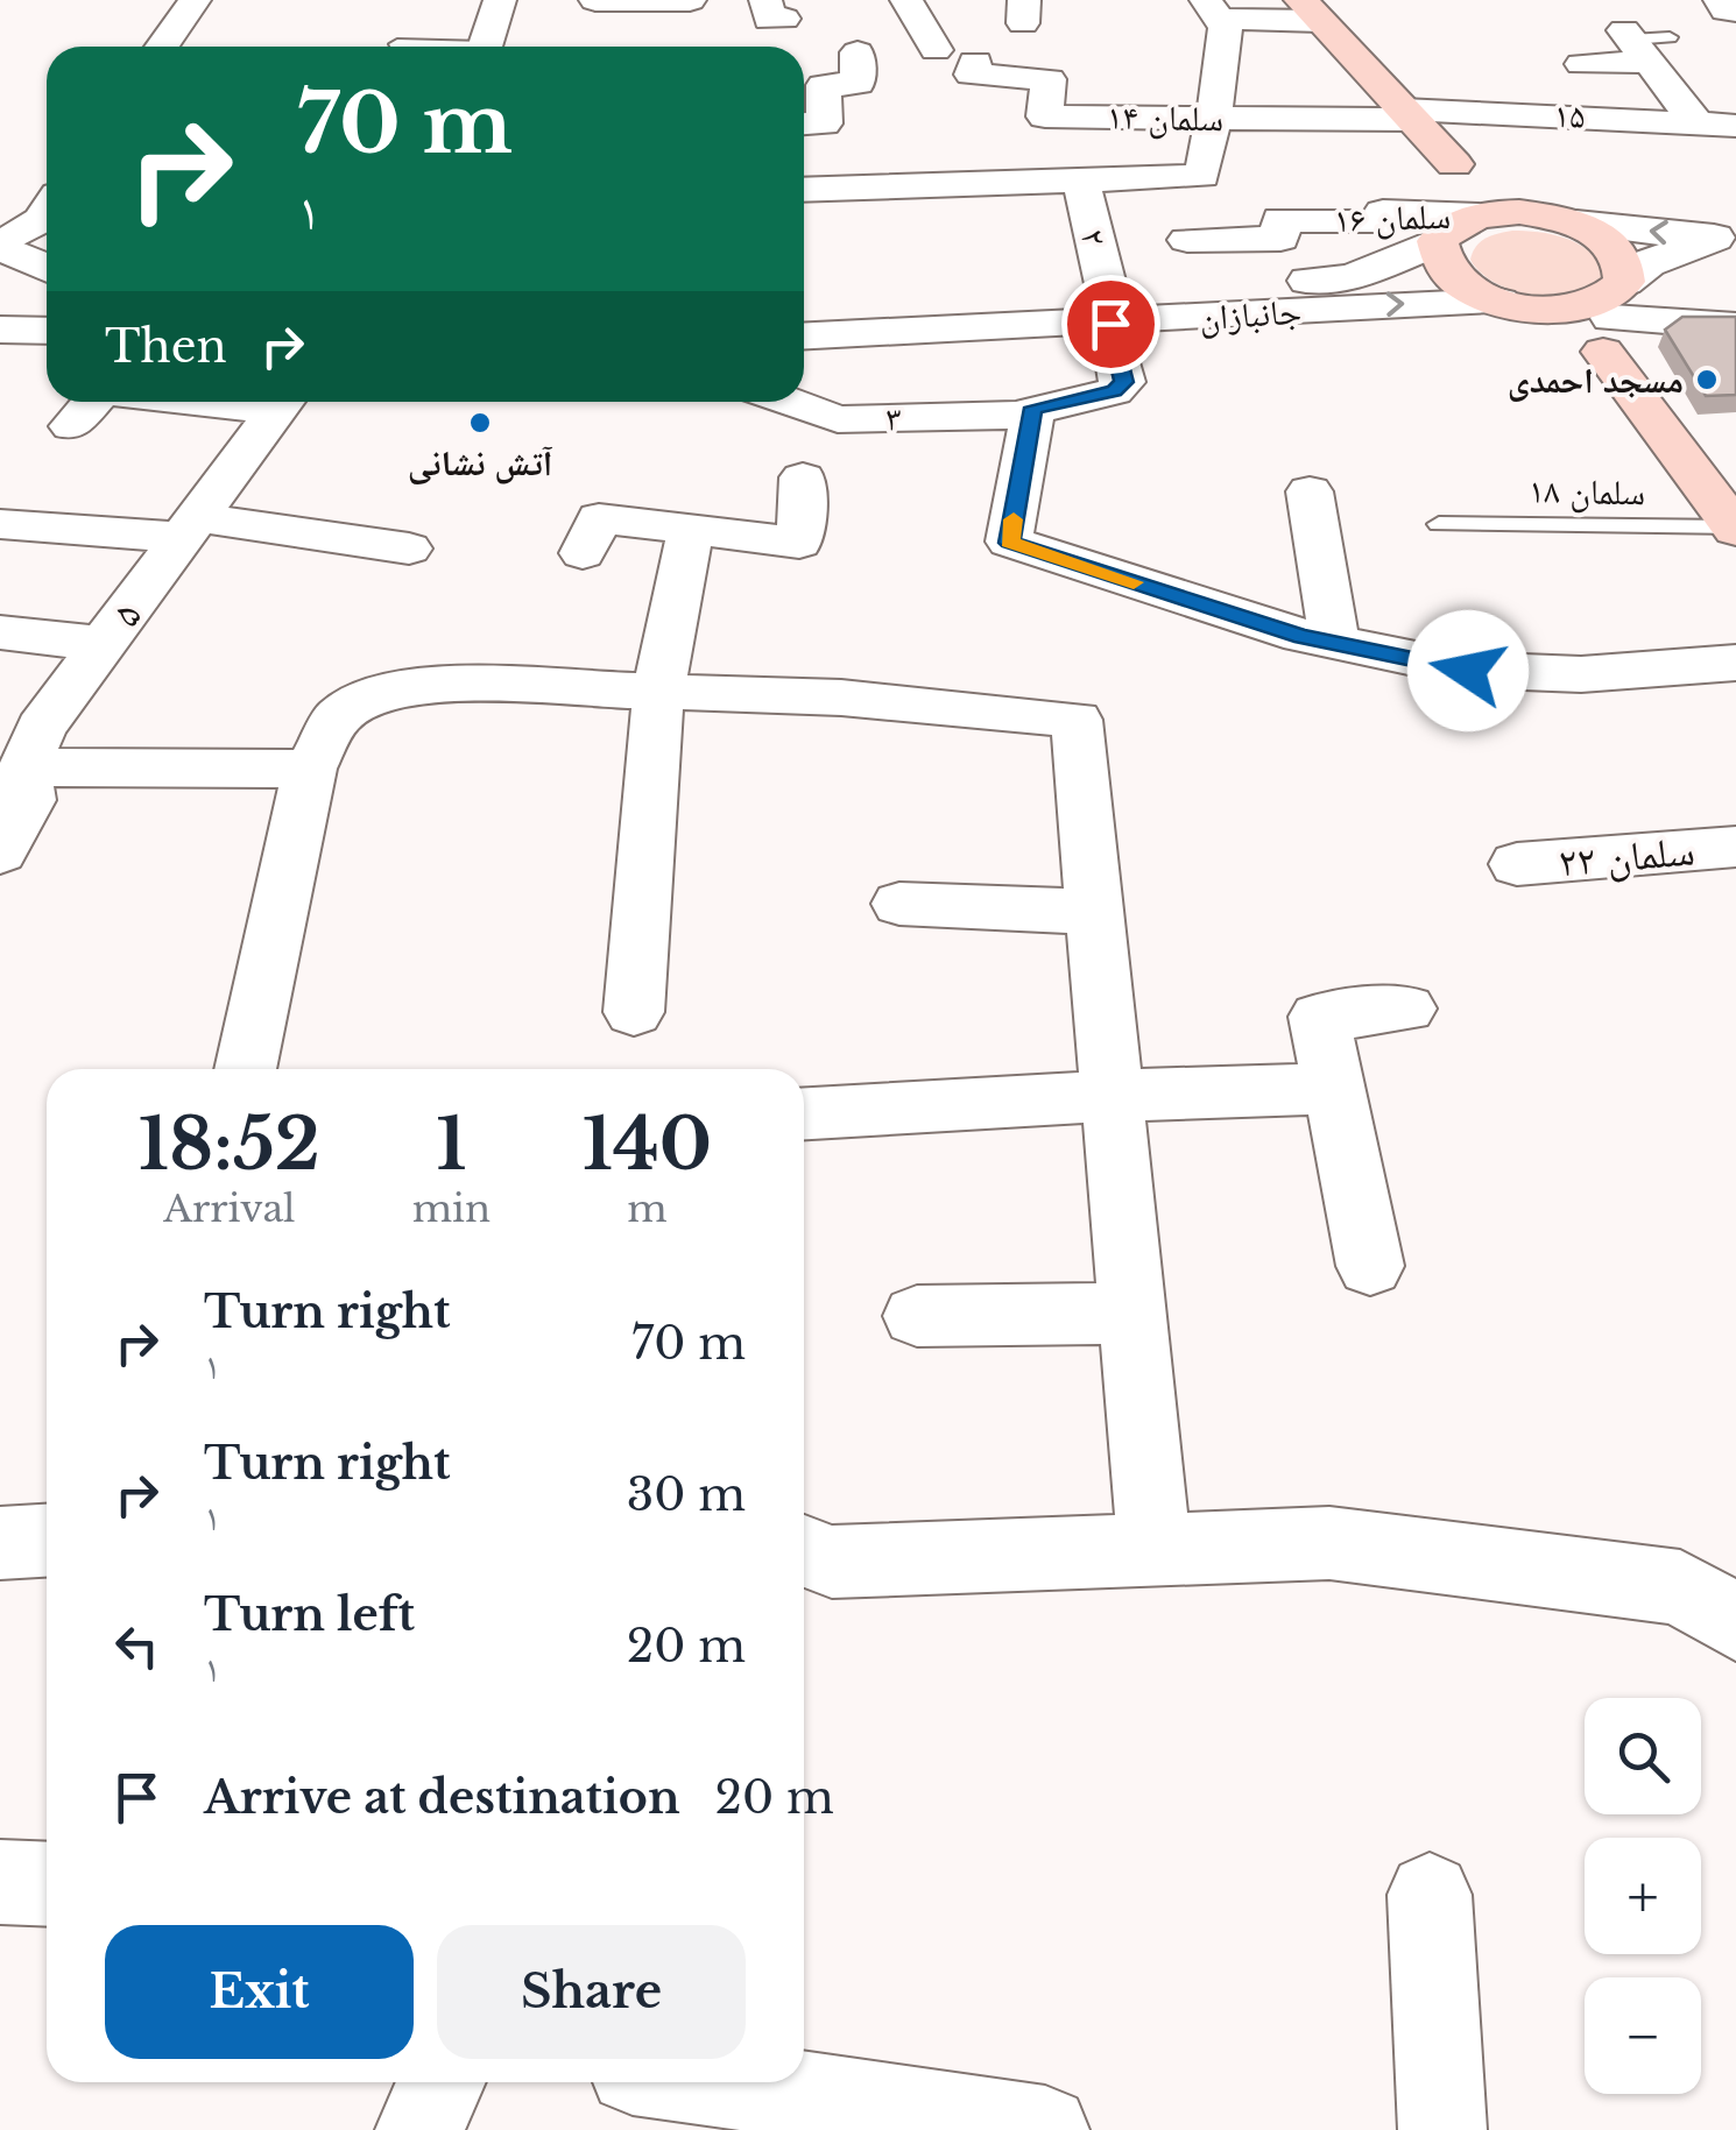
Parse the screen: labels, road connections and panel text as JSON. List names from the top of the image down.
{
  "streets": {
    "street": [
      "۱۵",
      "سلمان ۱۴",
      "سلمان ۱۶",
      "۲",
      "جانبازان",
      "۳",
      "۵",
      "سلمان ۲۲"
    ],
    "lane": ["سلمان ۱۸"]
  },
  "crossings": [
    ["۱۵", "سلمان ۱۴"],
    ["۲", "جانبازان"],
    ["۲", "۳"]
  ],
  "places": ["مسجد احمدی", "آتش نشانی"],
  "page": {
    "turn": ["70 m", "۱"],
    "then": "Then",
    "eta": [
      "18:52",
      "Arrival",
      "1",
      "min",
      "140",
      "m"
    ],
    "list": [
      {
        "name": "Turn right",
        "note": "۱",
        "value": "70 m"
      },
      {
        "name": "Turn right",
        "note": "۱",
        "value": "30 m"
      },
      {
        "name": "Turn left",
        "note": "۱",
        "value": "20 m"
      },
      {
        "name": "Arrive at destination",
        "value": "20 m"
      }
    ],
    "map_buttons": ["+", "−"],
    "buttons": ["Exit", "Share"]
  }
}
